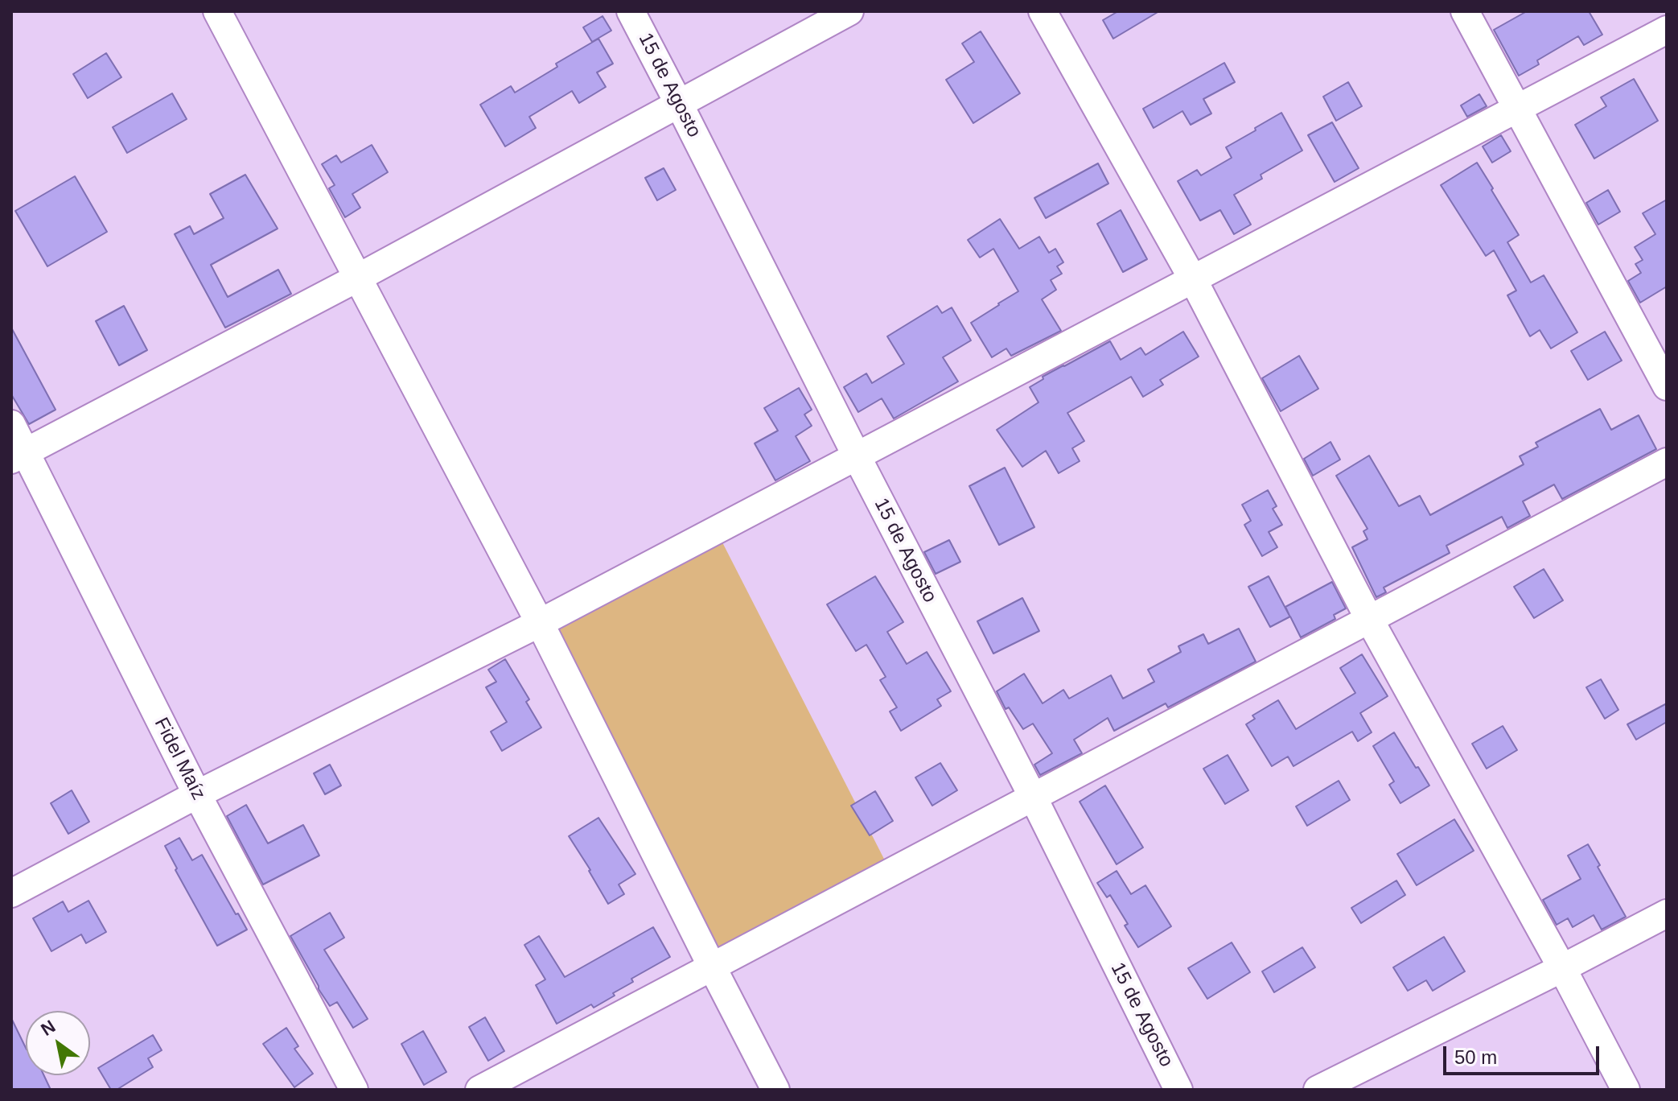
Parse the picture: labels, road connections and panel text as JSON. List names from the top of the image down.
{
  "streets": {
    "street": ["15 de Agosto", "Fidel Maíz"]
  },
  "scale_bar": "50 m",
  "north": "top left"
}
